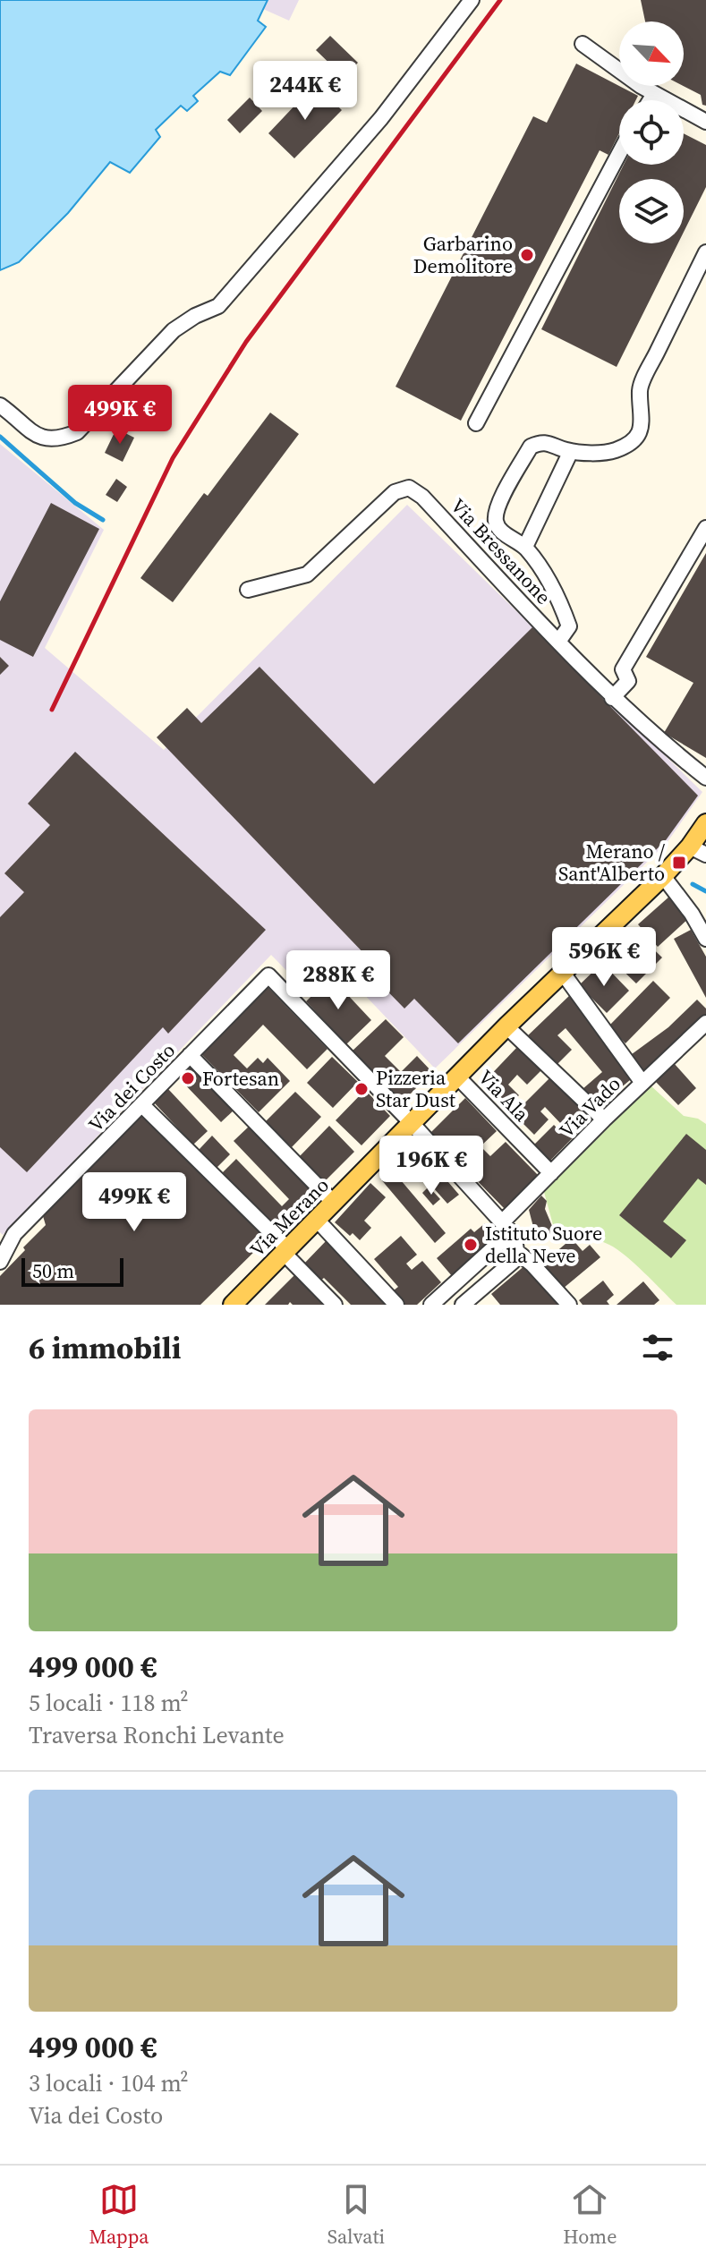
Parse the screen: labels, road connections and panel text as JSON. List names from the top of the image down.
{
  "streets": {
    "main road": ["Via Merano"],
    "street": [
      "Via Bressanone",
      "Via dei Costo",
      "Via Ala",
      "Via Vado"
    ]
  },
  "crossings": [
    ["Via dei Costo", "Via Merano"],
    ["Via Ala", "Via Vado"],
    ["Via Ala", "Via Merano"]
  ],
  "places": {
    "other": [
      "Garbarino Demolitore",
      "Fortesan",
      "Pizzeria Star Dust",
      "Istituto Suore della Neve"
    ],
    "transit": ["Merano / Sant'Alberto"]
  },
  "scale_bar": "50 m",
  "north": "bottom right",
  "page": {
    "price": [
      "244K €",
      "499K €",
      "596K €",
      "288K €",
      "196K €",
      "499K €"
    ],
    "scale": "50 m",
    "heading": "6 immobili",
    "list": [
      {
        "name": "499 000 €",
        "note": "5 locali · 118 m² · Traversa Ronchi Levante"
      },
      {
        "name": "499 000 €",
        "note": "3 locali · 104 m² · Via dei Costo"
      }
    ],
    "tabs": ["Mappa", "Salvati", "Home"]
  }
}
